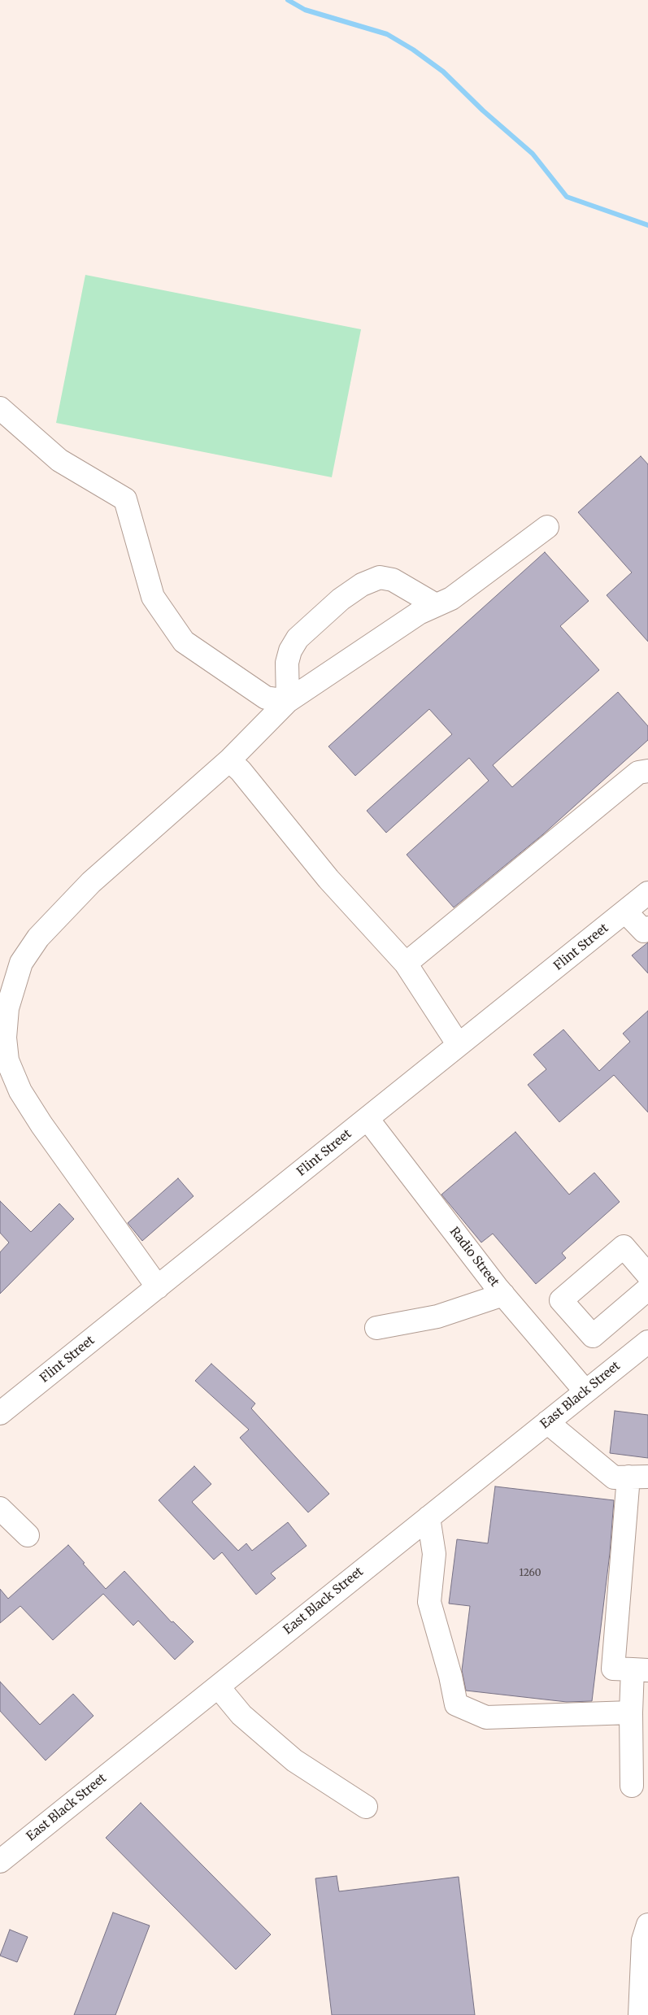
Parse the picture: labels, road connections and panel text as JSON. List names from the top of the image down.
{
  "streets": {
    "street": ["Flint Street", "Radio Street", "East Black Street"]
  },
  "crossings": [
    ["Flint Street", "Radio Street"],
    ["Radio Street", "East Black Street"]
  ],
  "house_numbers": ["1260"]
}
